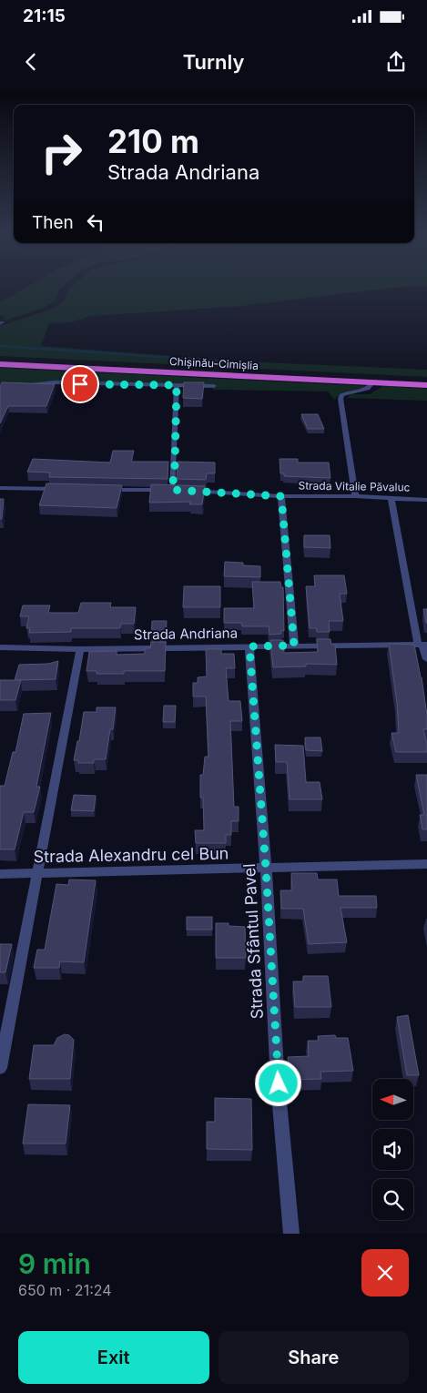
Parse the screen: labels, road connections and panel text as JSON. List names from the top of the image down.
{
  "streets": {
    "highway": ["Chișinău-Cimișlia"],
    "street": [
      "Strada Vitalie Păvaluc",
      "Strada Andriana",
      "Strada Alexandru cel Bun",
      "Strada Sfântul Pavel"
    ]
  },
  "crossings": [
    ["Strada Vitalie Păvaluc", "Strada Andriana"],
    ["Strada Andriana", "Strada Sfântul Pavel"],
    ["Strada Alexandru cel Bun", "Strada Sfântul Pavel"]
  ],
  "north": "left",
  "page": {
    "status": "21:15",
    "header": "Turnly",
    "turn": ["210 m", "Strada Andriana"],
    "then": "Then",
    "heading": ["9 min", "650 m · 21:24"],
    "buttons": ["Exit", "Share"]
  }
}
